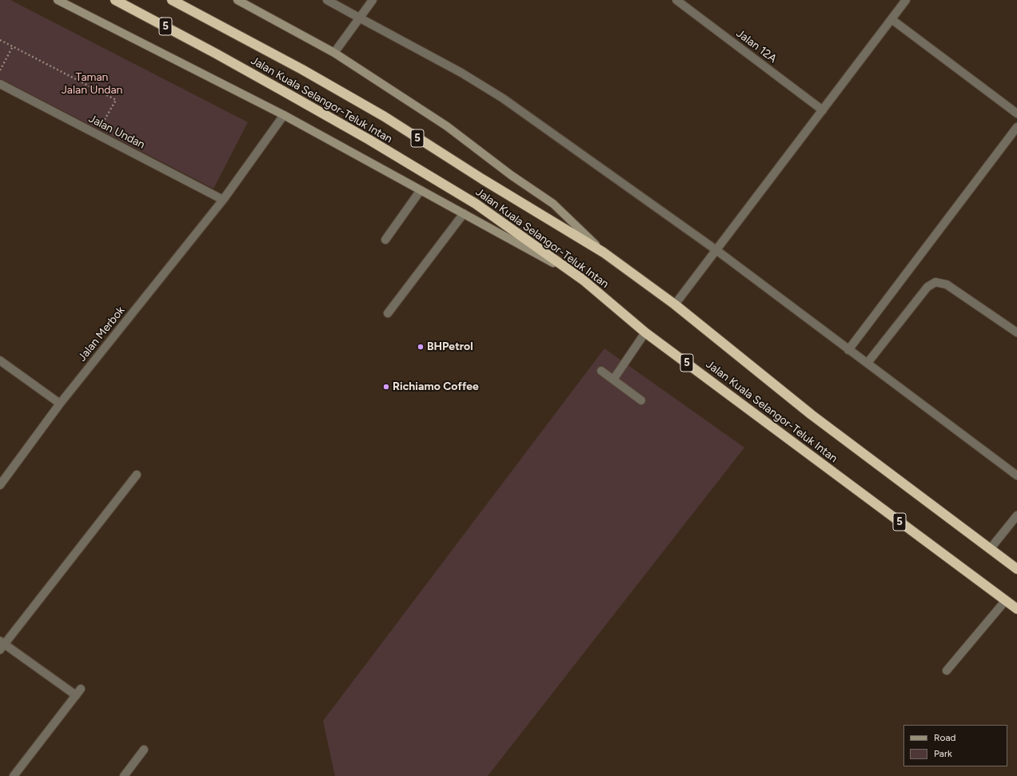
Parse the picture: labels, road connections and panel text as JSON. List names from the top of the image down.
{
  "streets": {
    "highway": ["5", "Jalan Kuala Selangor-Teluk Intan"],
    "street": ["Jalan 12A", "Jalan Undan", "Jalan Merbok"]
  },
  "crossings": [
    ["Jalan Undan", "Jalan Merbok"]
  ],
  "parks": ["Taman Jalan Undan"],
  "places": ["BHPetrol", "Richiamo Coffee"],
  "legend": ["Road", "Park"]
}
